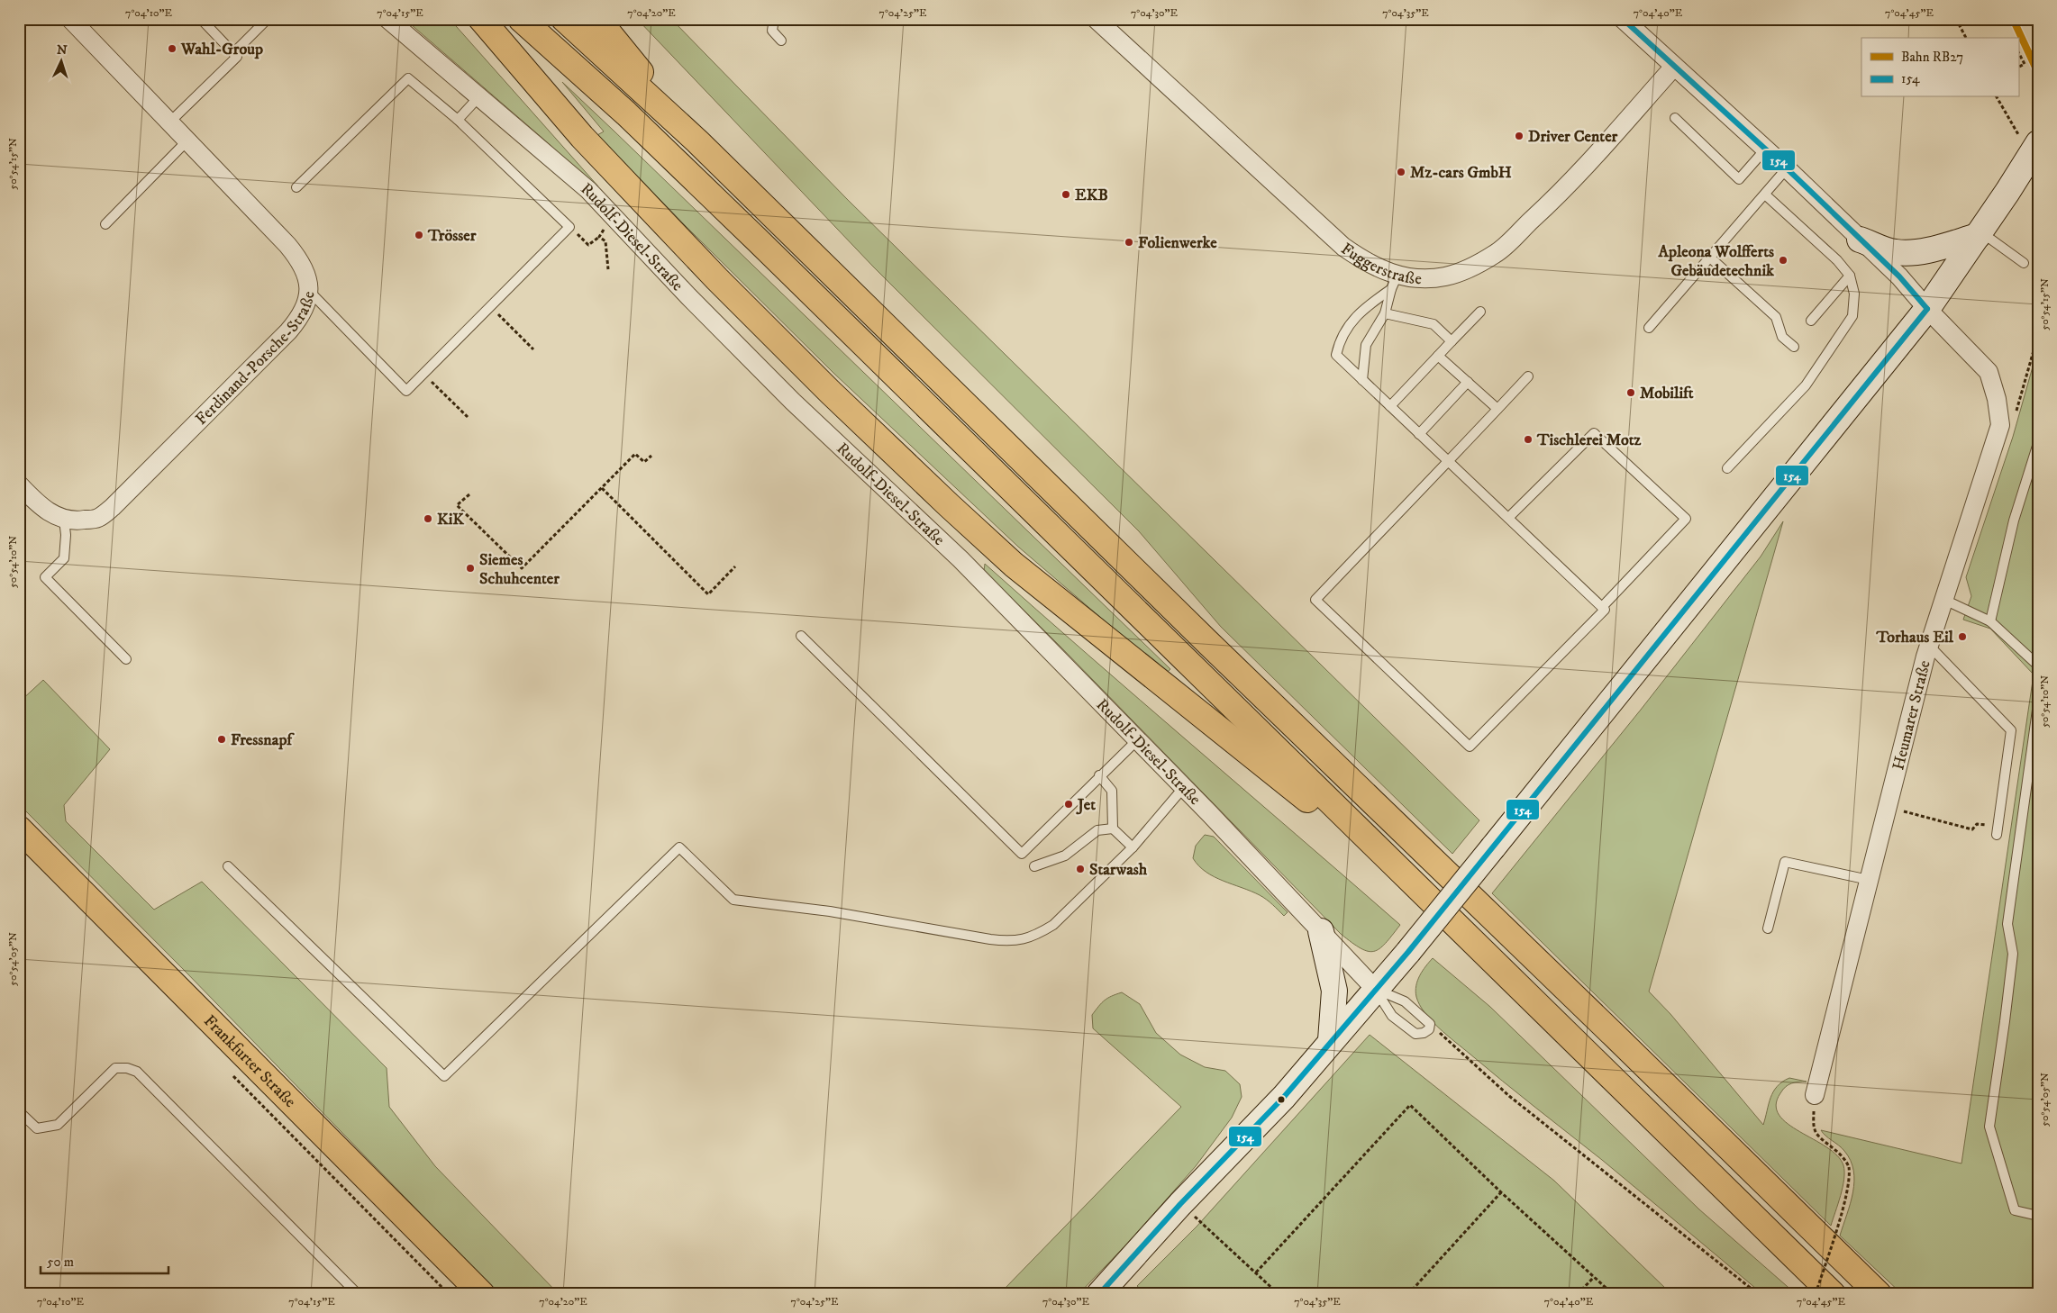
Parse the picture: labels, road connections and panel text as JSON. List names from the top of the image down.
{
  "streets": {
    "main road": ["Frankfurter Straße"],
    "street": [
      "Rudolf-Diesel-Straße",
      "Fuggerstraße",
      "Ferdinand-Porsche-Straße",
      "Heumarer Straße"
    ]
  },
  "crossings": [
    ["Fuggerstraße", "Heumarer Straße"]
  ],
  "places": [
    "Wahl-Group",
    "Driver Center",
    "Mz-cars GmbH",
    "EKB",
    "Trösser",
    "Folienwerke",
    "Apleona Wolfferts Gebäudetechnik",
    "Mobilift",
    "Tischlerei Motz",
    "KiK",
    "Siemes Schuhcenter",
    "Torhaus Eil",
    "Fressnapf",
    "Jet",
    "Starwash"
  ],
  "lines": ["rail line RB27", "transit line 154"],
  "legend": ["Bahn RB27", "154"],
  "scale_bar": "50 m",
  "north": "top",
  "coordinates": [
    "7°04'10\"E",
    "7°04'15\"E",
    "7°04'20\"E",
    "7°04'25\"E",
    "7°04'30\"E",
    "7°04'35\"E",
    "7°04'40\"E",
    "7°04'45\"E",
    "50°54'15\"N",
    "50°54'10\"N",
    "50°54'05\"N"
  ]
}
